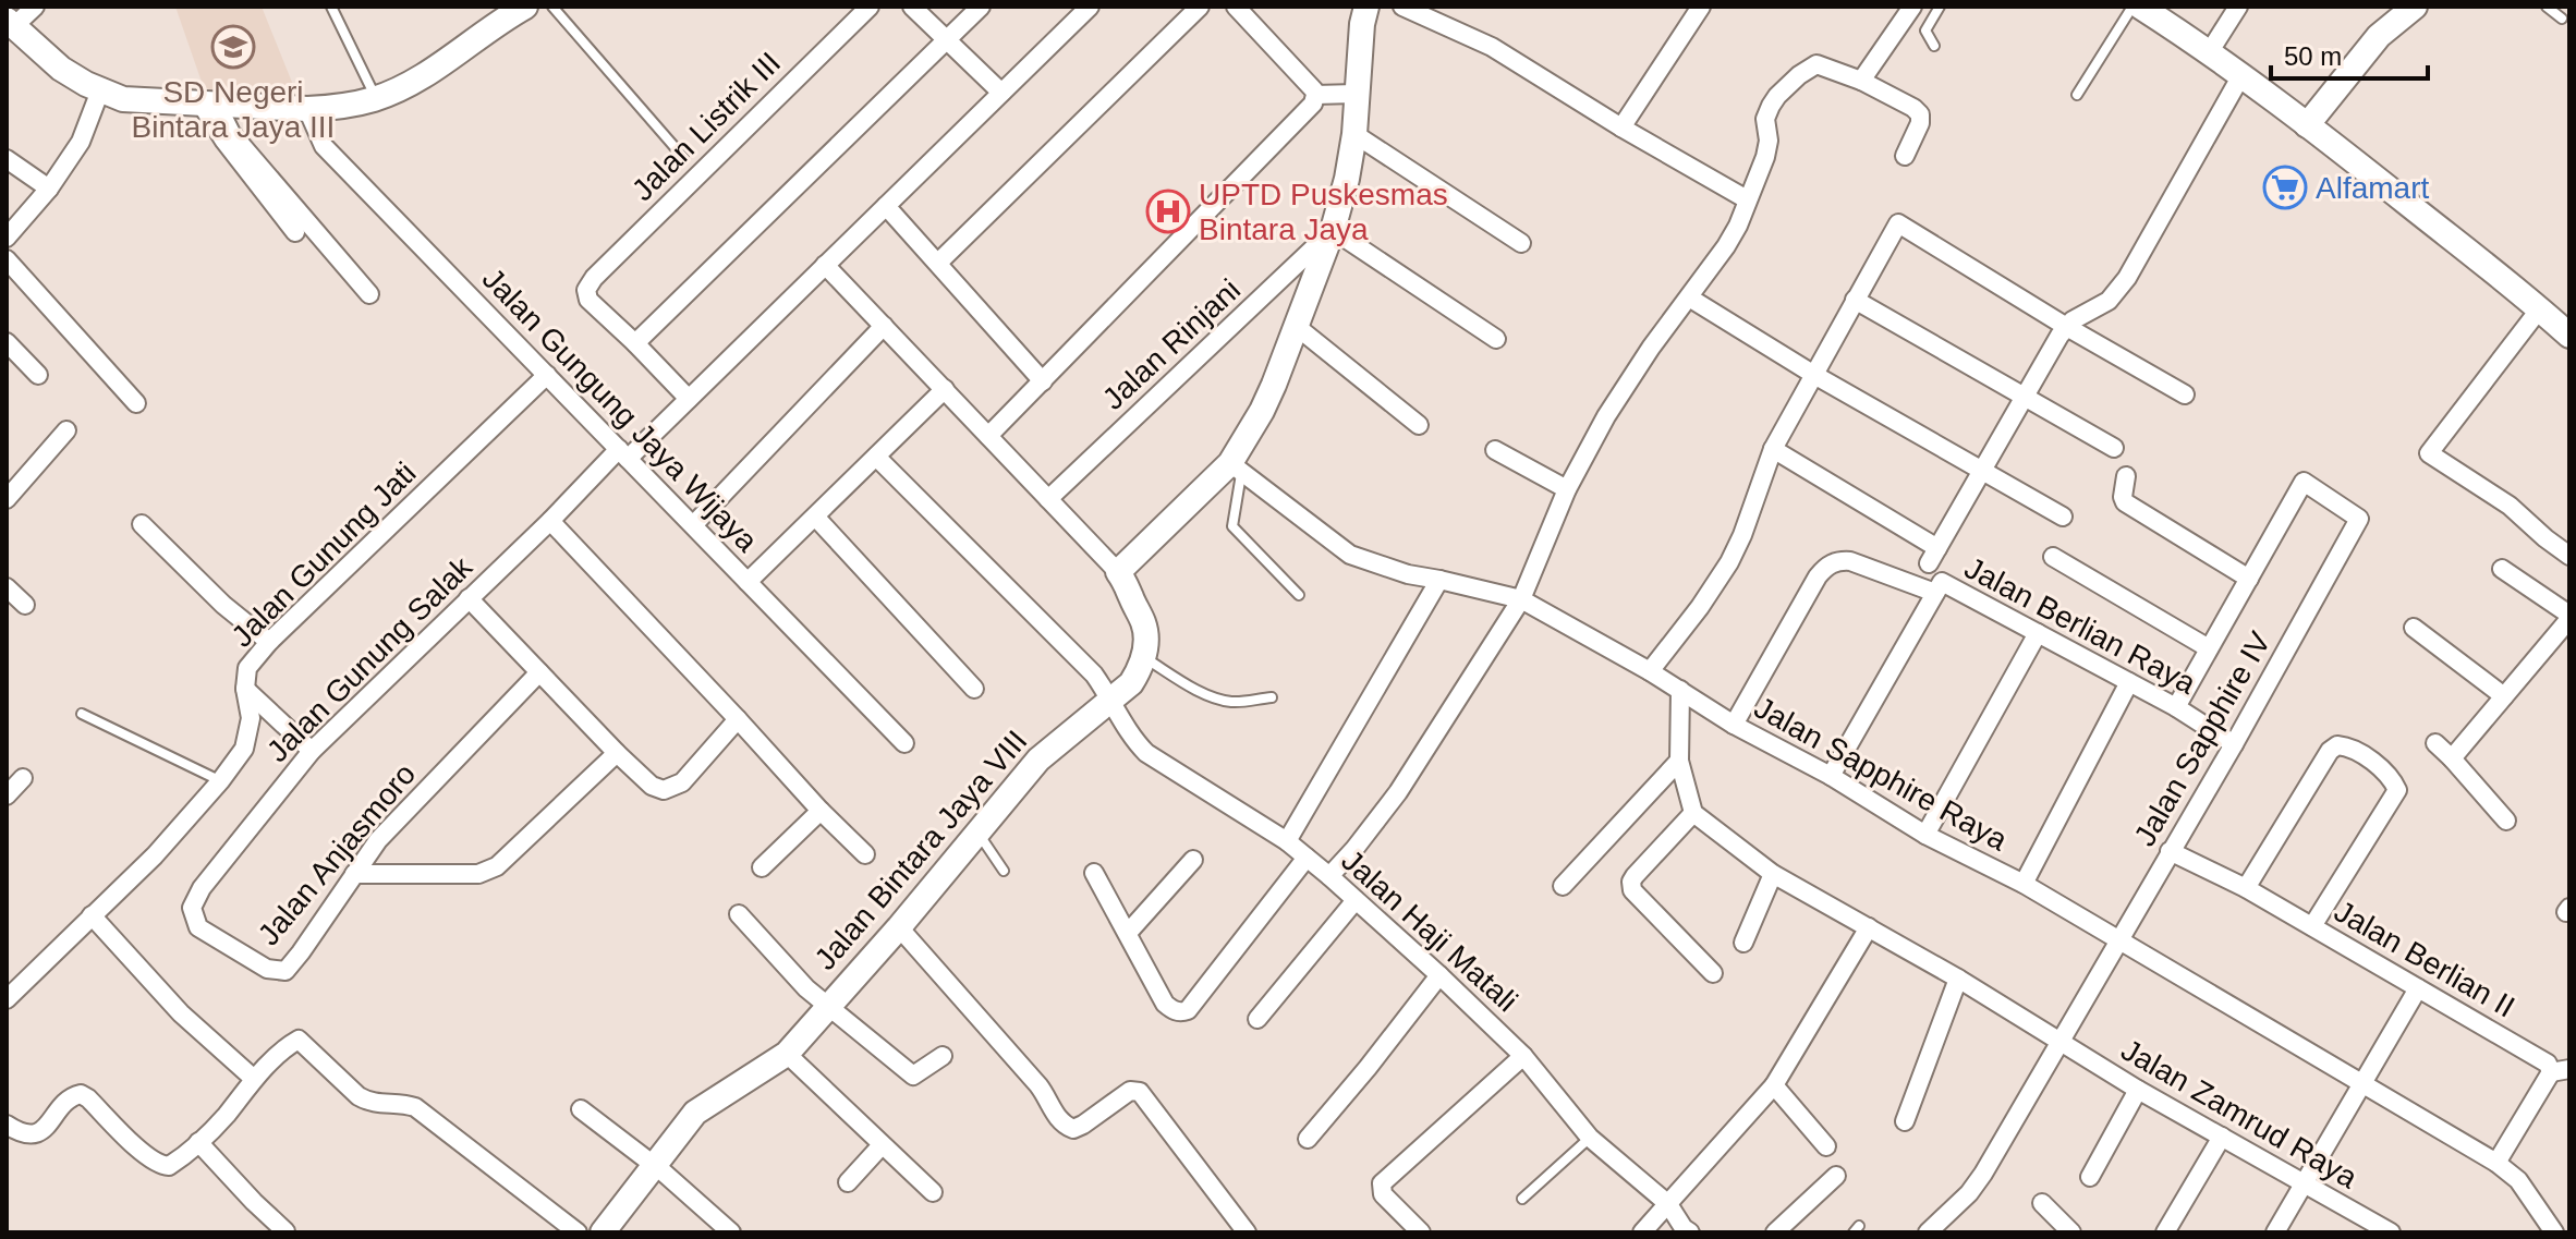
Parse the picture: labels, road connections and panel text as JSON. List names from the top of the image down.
{
  "streets": {
    "street": [
      "Jalan Listrik III",
      "Jalan Rinjani",
      "Jalan Gungung Jaya Wijaya",
      "Jalan Gunung Jati",
      "Jalan Berlian Raya",
      "Jalan Gunung Salak",
      "Jalan Sapphire IV",
      "Jalan Sapphire Raya",
      "Jalan Bintara Jaya VIII",
      "Jalan Anjasmoro",
      "Jalan Haji Matali",
      "Jalan Berlian II",
      "Jalan Zamrud Raya"
    ]
  },
  "crossings": [
    ["Jalan Gungung Jaya Wijaya", "Jalan Gunung Jati"],
    ["Jalan Gungung Jaya Wijaya", "Jalan Gunung Salak"],
    ["Jalan Berlian Raya", "Jalan Sapphire IV"],
    ["Jalan Berlian Raya", "Jalan Sapphire Raya"],
    ["Jalan Gunung Salak", "Jalan Anjasmoro"],
    ["Jalan Sapphire IV", "Jalan Sapphire Raya"],
    ["Jalan Sapphire IV", "Jalan Berlian II"],
    ["Jalan Sapphire IV", "Jalan Zamrud Raya"],
    ["Jalan Bintara Jaya VIII", "Jalan Haji Matali"]
  ],
  "places": {
    "school or university": ["SD Negeri Bintara Jaya III"],
    "supermarket": ["Alfamart"],
    "hospital": ["UPTD Puskesmas Bintara Jaya"]
  },
  "scale_bar": "50 m"
}
